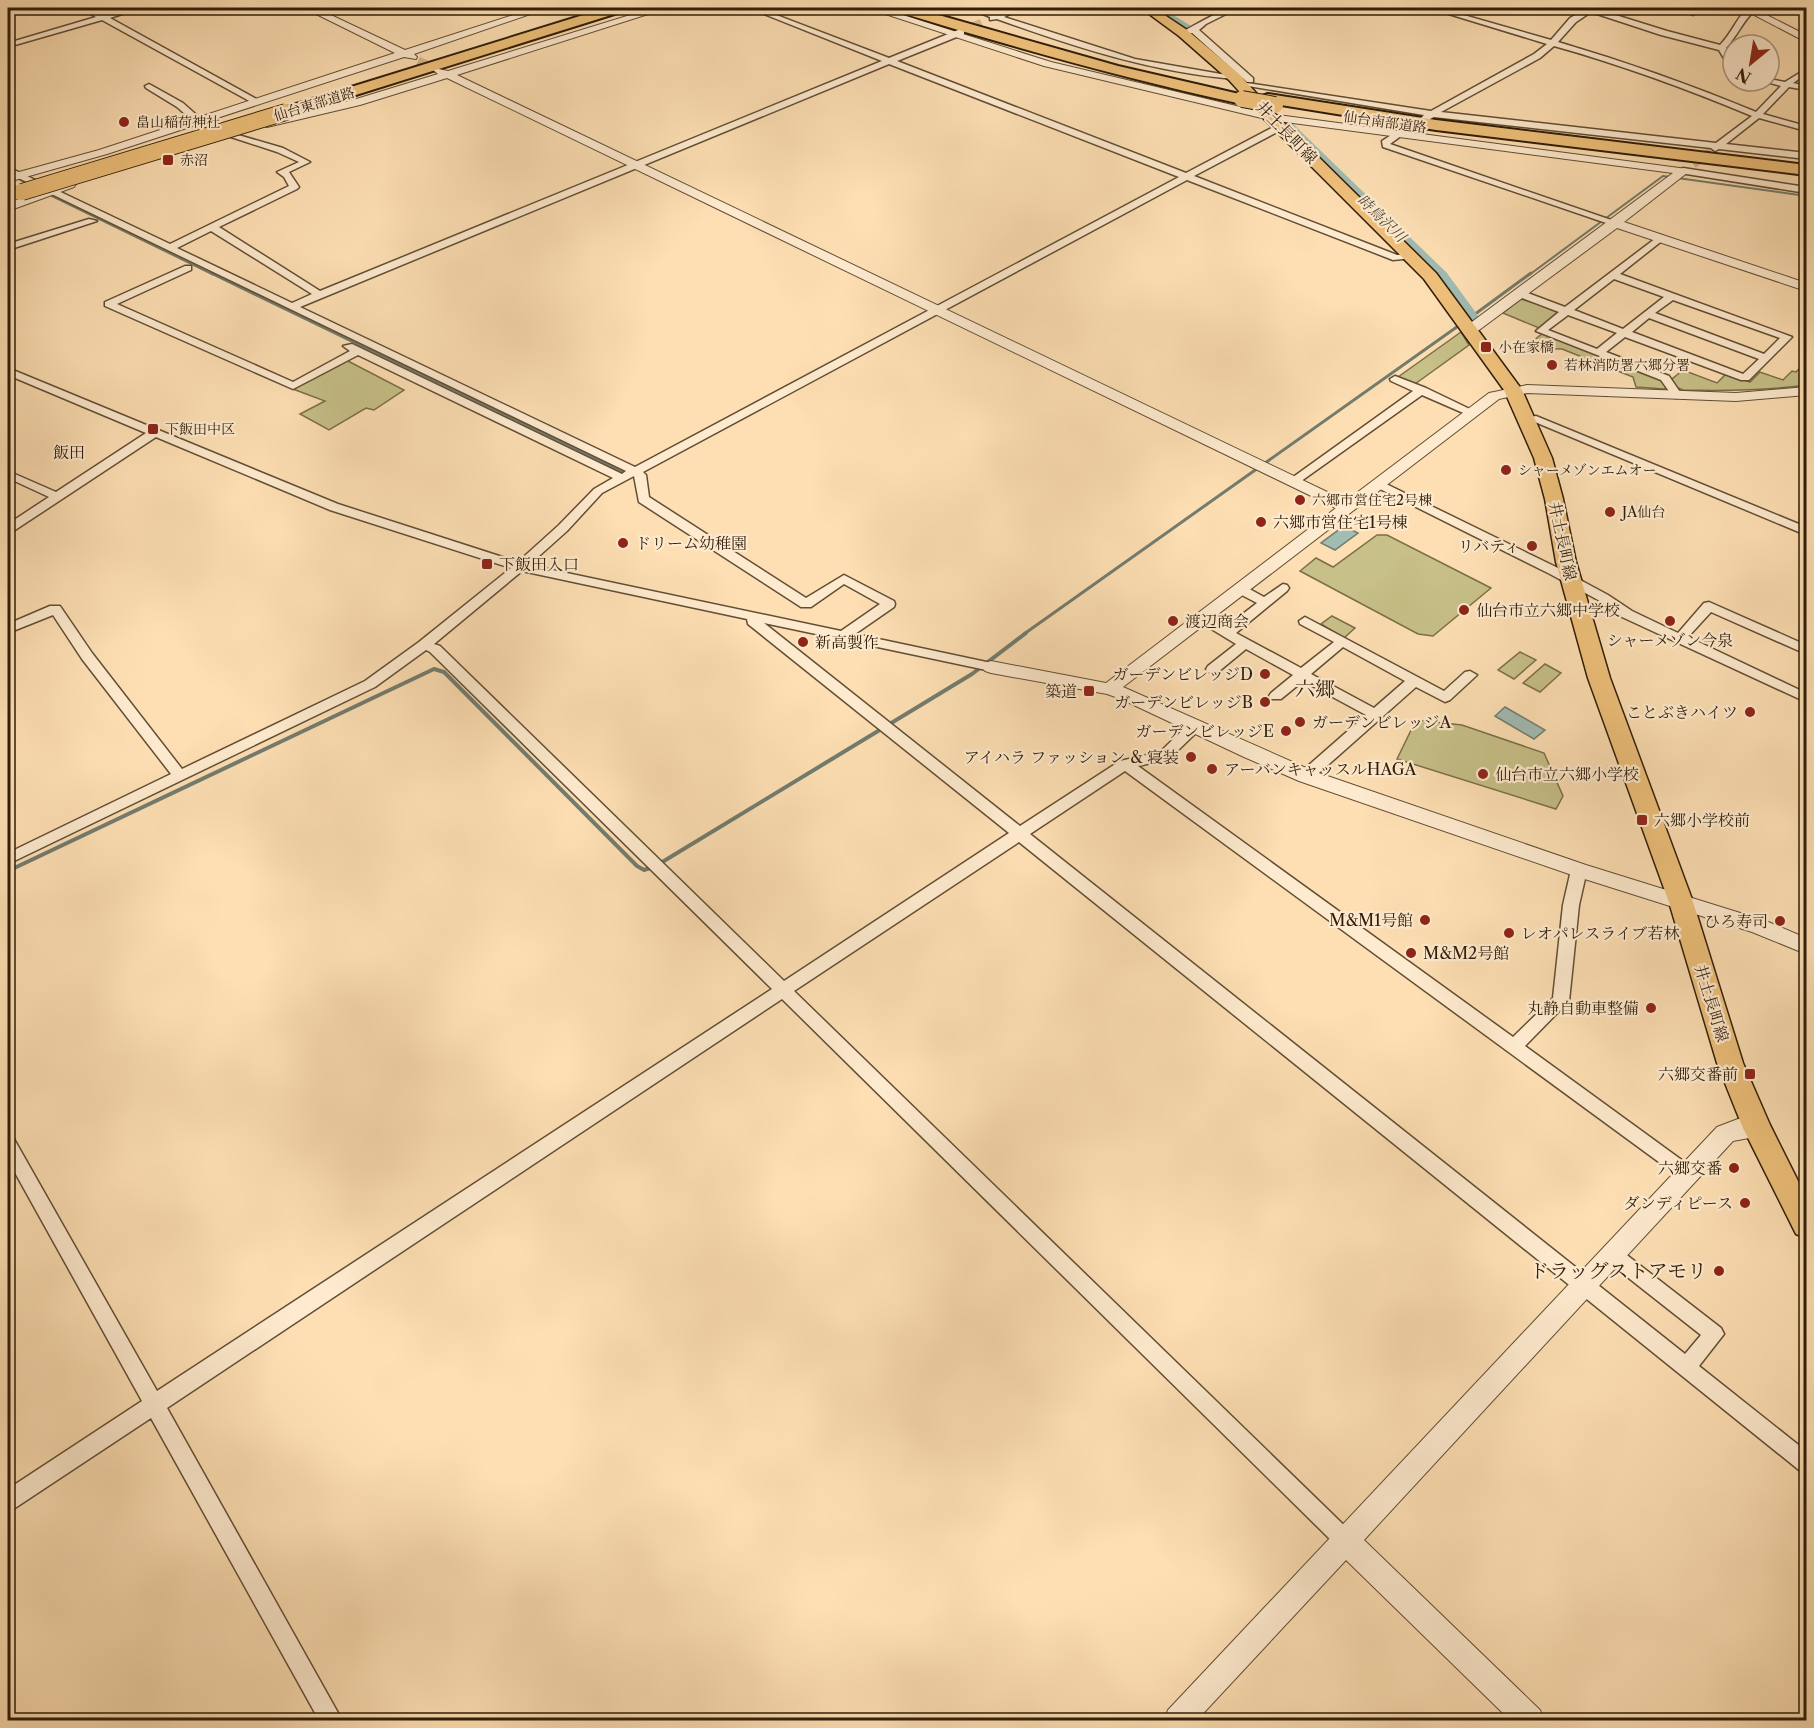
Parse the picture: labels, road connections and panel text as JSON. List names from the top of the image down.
{
  "streets": {
    "highway": ["仙台東部道路", "仙台南部道路"],
    "main road": ["井土長町線"]
  },
  "crossings": [
    ["仙台南部道路", "井土長町線"]
  ],
  "districts": ["飯田", "六郷"],
  "water": ["時鳥沢川"],
  "places": {
    "other": [
      "畠山稲荷神社",
      "若林消防署六郷分署",
      "シャーメゾンエムオー",
      "六郷市営住宅2号棟",
      "JA仙台",
      "六郷市営住宅1号棟",
      "ドリーム幼稚園",
      "リバティ",
      "仙台市立六郷中学校",
      "渡辺商会",
      "シャーメゾン今泉",
      "新高製作",
      "ガーデンビレッジD",
      "ガーデンビレッジB",
      "ことぶきハイツ",
      "ガーデンビレッジA",
      "ガーデンビレッジE",
      "アイハラ ファッション & 寝装",
      "アーバンキャッスルHAGA",
      "仙台市立六郷小学校",
      "M&M1号館",
      "ひろ寿司",
      "レオパレスライブ若林",
      "M&M2号館",
      "丸静自動車整備",
      "六郷交番",
      "ダンディピース",
      "ドラッグストアモリ"
    ],
    "transit": [
      "赤沼",
      "小在家橋",
      "下飯田中区",
      "下飯田入口",
      "築道",
      "六郷小学校前",
      "六郷交番前"
    ]
  },
  "north": "bottom left"
}
